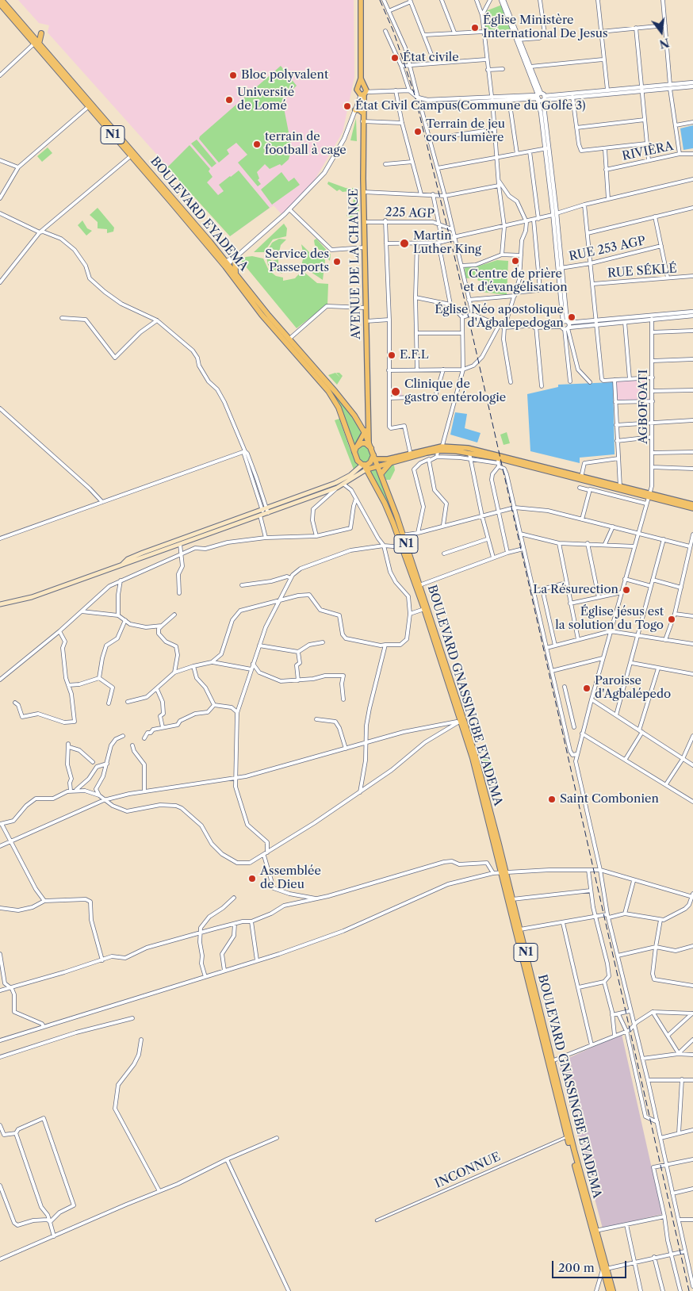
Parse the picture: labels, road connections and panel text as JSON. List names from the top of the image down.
{
  "streets": {
    "highway": ["N1", "BOULEVARD EYADEMA", "BOULEVARD GNASSINGBE EYADEMA"],
    "main road": ["AVENUE DE LA CHANCE"],
    "street": [
      "RIVIÈRA",
      "225 AGP",
      "RUE 253 AGP",
      "RUE SÉKLÉ",
      "AGBOFOATI",
      "INCONNUE"
    ]
  },
  "crossings": [
    ["N1", "BOULEVARD EYADEMA"],
    ["N1", "BOULEVARD GNASSINGBE EYADEMA"],
    ["225 AGP", "AVENUE DE LA CHANCE"],
    ["BOULEVARD EYADEMA", "BOULEVARD GNASSINGBE EYADEMA"],
    ["BOULEVARD GNASSINGBE EYADEMA", "INCONNUE"]
  ],
  "places": [
    "Église Ministère International De Jesus",
    "État civile",
    "Bloc polyvalent",
    "Université de Lomé",
    "État Civil Campus(Commune du Golfe 3)",
    "Terrain de jeu cours lumière",
    "terrain de football à cage",
    "Martin Luther King",
    "Centre de prière et d'évangélisation",
    "Service des Passeports",
    "Église Néo apostolique d'Agbalepedogan",
    "E.F.L",
    "Clinique de gastro entérologie",
    "La Résurection",
    "Église jésus est la solution du Togo",
    "Paroisse d'Agbalépedo",
    "Saint Combonien",
    "Assemblée de Dieu"
  ],
  "scale_bar": "200 m",
  "north": "bottom"
}
